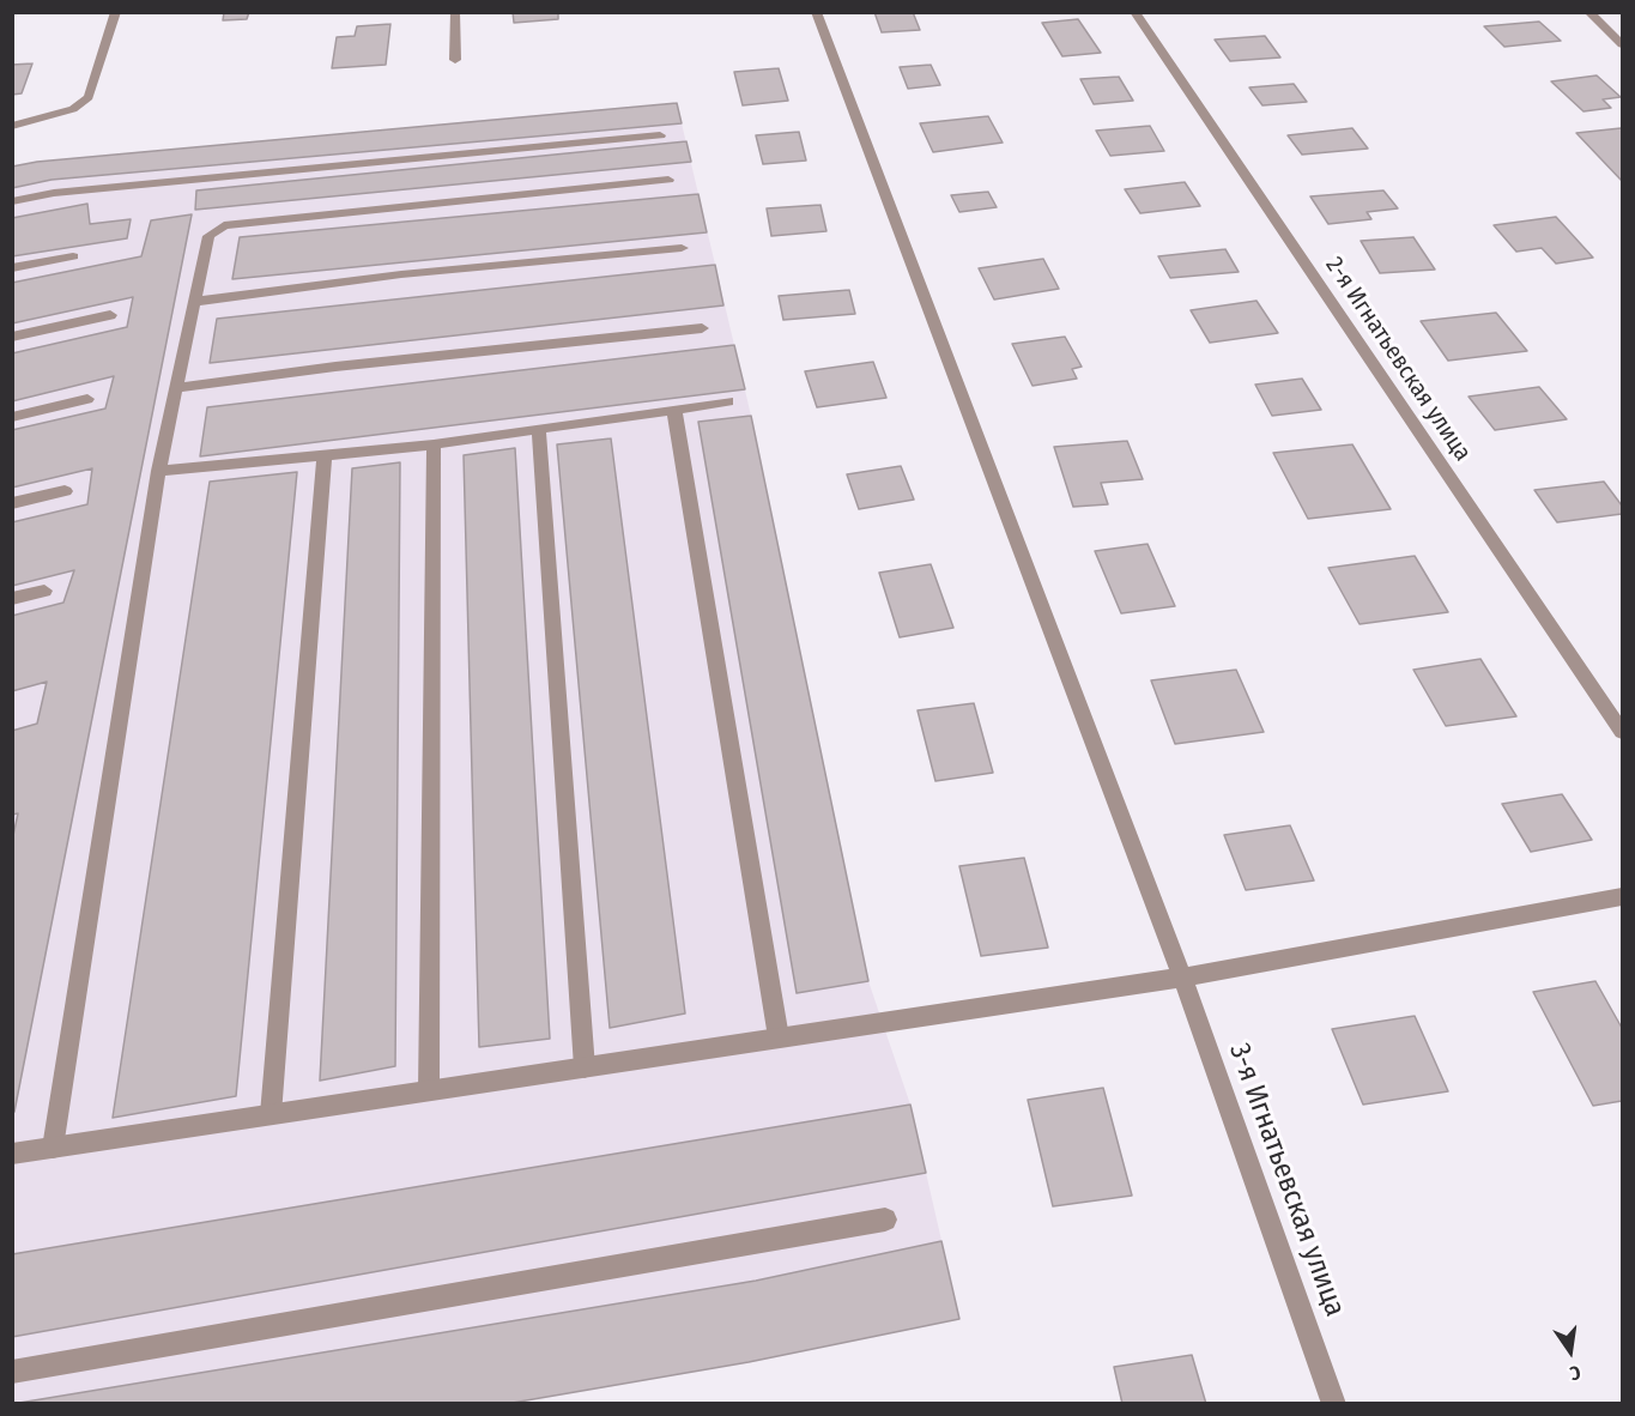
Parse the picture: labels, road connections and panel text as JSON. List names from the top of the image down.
{
  "streets": {
    "street": ["2-я Игнатьевская улица", "3-я Игнатьевская улица"]
  },
  "north": "bottom"
}
